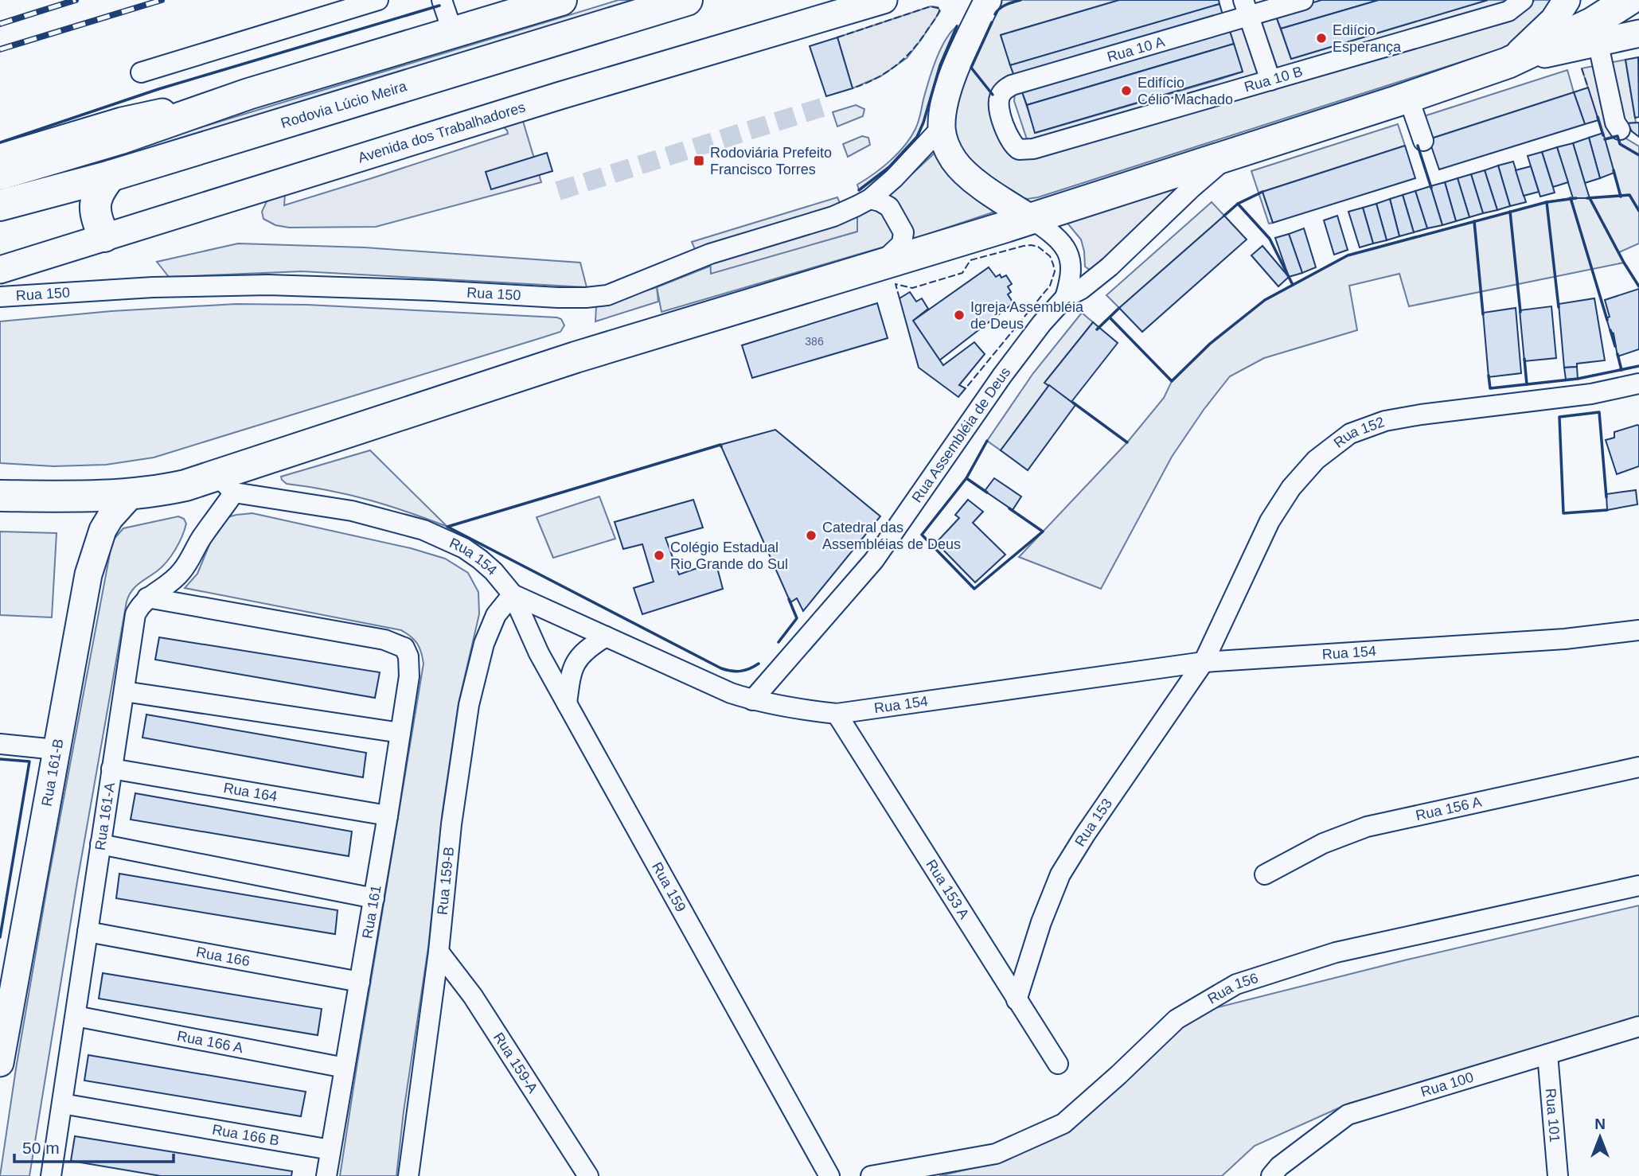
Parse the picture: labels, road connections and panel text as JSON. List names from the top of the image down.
{
  "streets": {
    "main road": ["Rodovia Lúcio Meira"],
    "street": [
      "Rua 10 A",
      "Rua 10 B",
      "Avenida dos Trabalhadores",
      "Rua 150",
      "Rua 152",
      "Rua Assembléia de Deus",
      "Rua 154",
      "Rua 161-B",
      "Rua 164",
      "Rua 156 A",
      "Rua 161-A",
      "Rua 153",
      "Rua 159-B",
      "Rua 159",
      "Rua 153 A",
      "Rua 161",
      "Rua 166",
      "Rua 156",
      "Rua 166 A",
      "Rua 159-A",
      "Rua 100",
      "Rua 101",
      "Rua 166 B"
    ]
  },
  "crossings": [
    ["Rua 10 A", "Rua 10 B"],
    ["Rua 152", "Rua 154"],
    ["Rua 152", "Rua 153"],
    ["Rua Assembléia de Deus", "Rua 154"],
    ["Rua 154", "Rua 161-A"],
    ["Rua 154", "Rua 153"],
    ["Rua 154", "Rua 159-B"],
    ["Rua 154", "Rua 159"],
    ["Rua 154", "Rua 153 A"],
    ["Rua 164", "Rua 161-A"],
    ["Rua 164", "Rua 161"],
    ["Rua 161-A", "Rua 161"],
    ["Rua 161-A", "Rua 166"],
    ["Rua 161-A", "Rua 166 A"],
    ["Rua 161-A", "Rua 166 B"],
    ["Rua 153", "Rua 153 A"],
    ["Rua 159-B", "Rua 159"],
    ["Rua 159-B", "Rua 159-A"],
    ["Rua 161", "Rua 166"],
    ["Rua 161", "Rua 166 A"],
    ["Rua 161", "Rua 166 B"],
    ["Rua 100", "Rua 101"]
  ],
  "places": {
    "other": [
      "Ediício Esperança",
      "Edifício Célio Machado",
      "Igreja Assembléia de Deus",
      "Catedral das Assembléias de Deus",
      "Colégio Estadual Rio Grande do Sul"
    ],
    "transit": ["Rodoviária Prefeito Francisco Torres"]
  },
  "house_numbers": ["386"],
  "scale_bar": "50 m",
  "north": "top"
}
